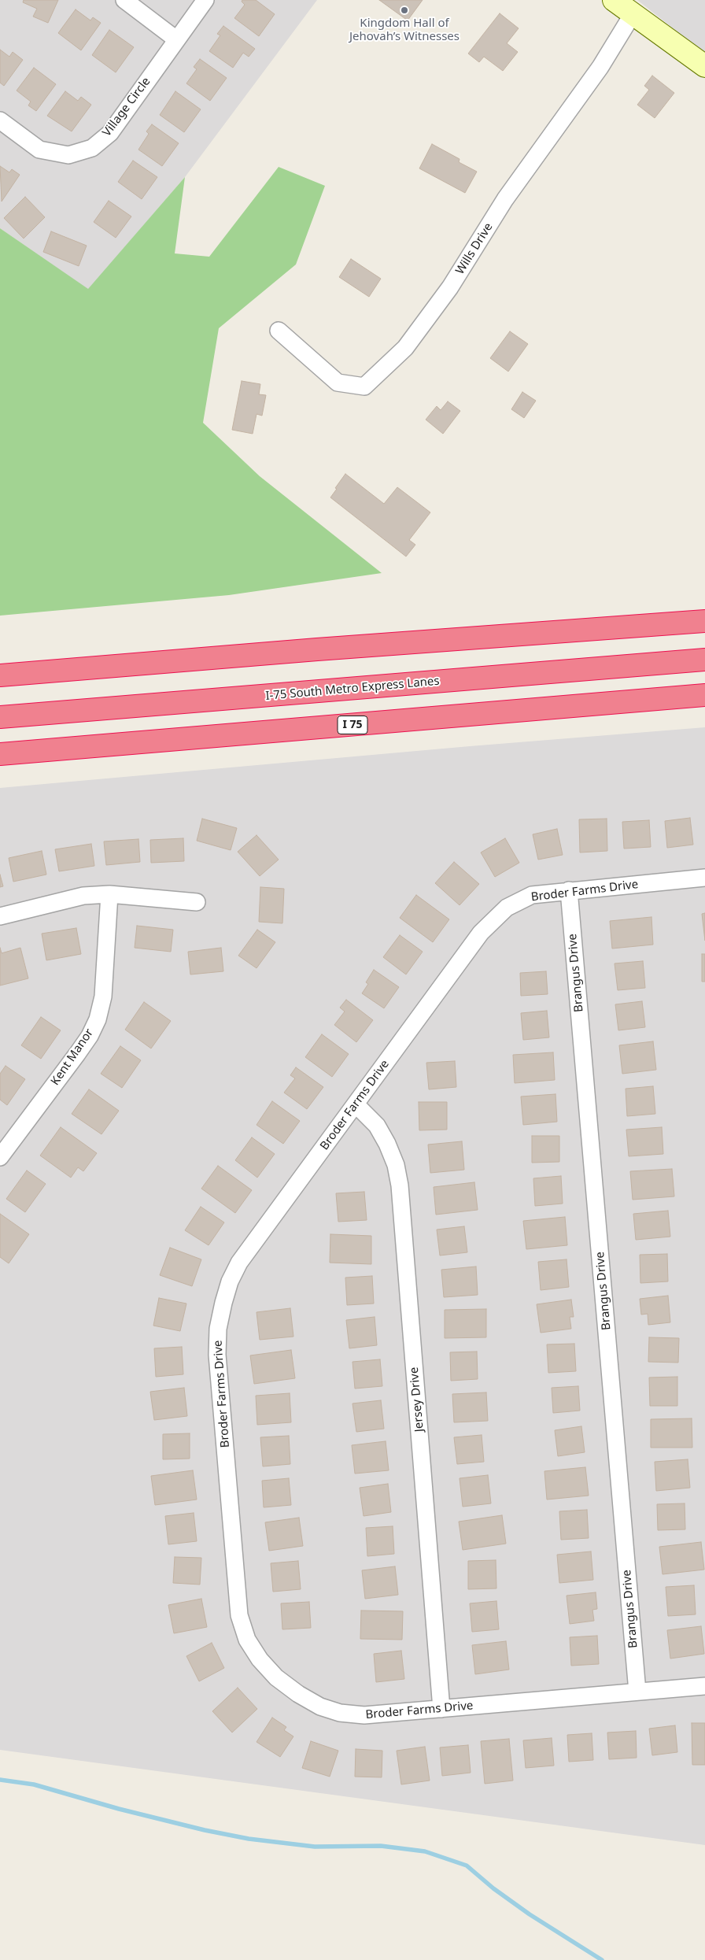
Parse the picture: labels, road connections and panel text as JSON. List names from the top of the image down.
{
  "streets": {
    "highway": ["I-75 South Metro Express Lanes", "I 75"],
    "street": [
      "Village Circle",
      "Wills Drive",
      "Broder Farms Drive",
      "Brangus Drive",
      "Kent Manor",
      "Jersey Drive"
    ]
  },
  "crossings": [
    ["Broder Farms Drive", "Brangus Drive"],
    ["Broder Farms Drive", "Jersey Drive"]
  ],
  "places": ["Kingdom Hall of Jehovah’s Witnesses"]
}
